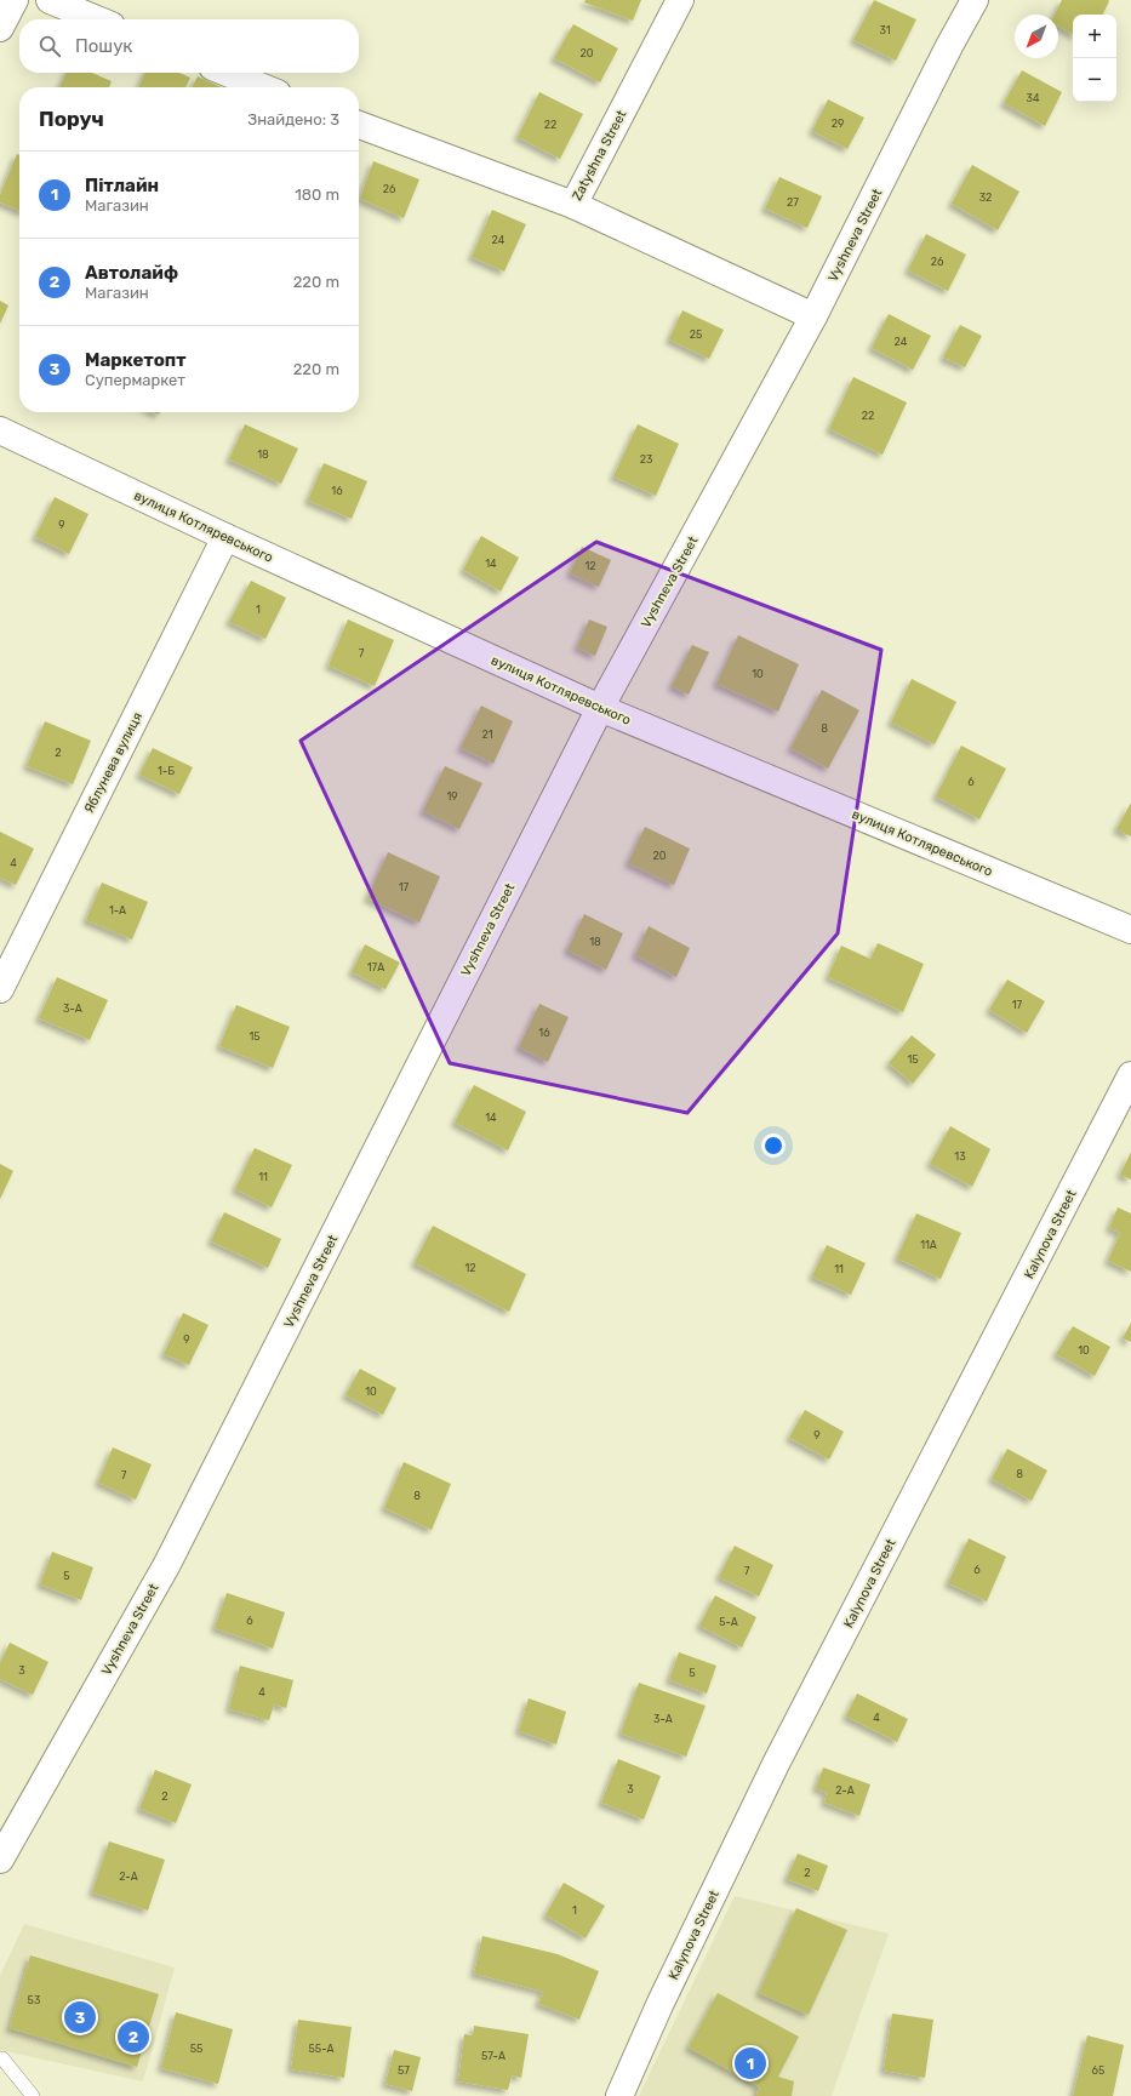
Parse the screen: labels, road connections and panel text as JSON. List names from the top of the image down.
{
  "streets": {
    "street": [
      "Zatyshna Street",
      "Vyshneva Street",
      "вулиця Котляревського",
      "Яблунева вулиця",
      "Kalynova Street"
    ]
  },
  "crossings": [
    ["Vyshneva Street", "вулиця Котляревського"],
    ["вулиця Котляревського", "Яблунева вулиця"]
  ],
  "house_numbers": [
    "31",
    "20",
    "34",
    "29",
    "22",
    "26",
    "32",
    "27",
    "24",
    "26",
    "25",
    "24",
    "22",
    "18",
    "23",
    "16",
    "9",
    "14",
    "12",
    "1",
    "7",
    "10",
    "8",
    "21",
    "2",
    "1-Б",
    "6",
    "19",
    "20",
    "4",
    "17",
    "1-А",
    "18",
    "17А",
    "17",
    "3-А",
    "16",
    "15",
    "15",
    "14",
    "13",
    "11",
    "11А",
    "12",
    "11",
    "9",
    "10",
    "10",
    "9",
    "8",
    "7",
    "8",
    "6",
    "7",
    "5",
    "6",
    "5-А",
    "3",
    "5",
    "4",
    "4",
    "3-А",
    "3",
    "2-А",
    "2",
    "2",
    "2-А",
    "1",
    "53",
    "55",
    "55-А",
    "57-А",
    "57",
    "65"
  ],
  "north": "bottom left",
  "page": {
    "map_buttons": ["+", "−"],
    "search": "Пошук",
    "heading": ["Поруч", "Знайдено: 3"],
    "list": [
      {
        "mark": "1",
        "name": "Пітлайн",
        "note": "Магазин",
        "value": "180 m"
      },
      {
        "mark": "2",
        "name": "Автолайф",
        "note": "Магазин",
        "value": "220 m"
      },
      {
        "mark": "3",
        "name": "Маркетопт",
        "note": "Супермаркет",
        "value": "220 m"
      }
    ],
    "pins": ["3", "2", "1"]
  }
}
